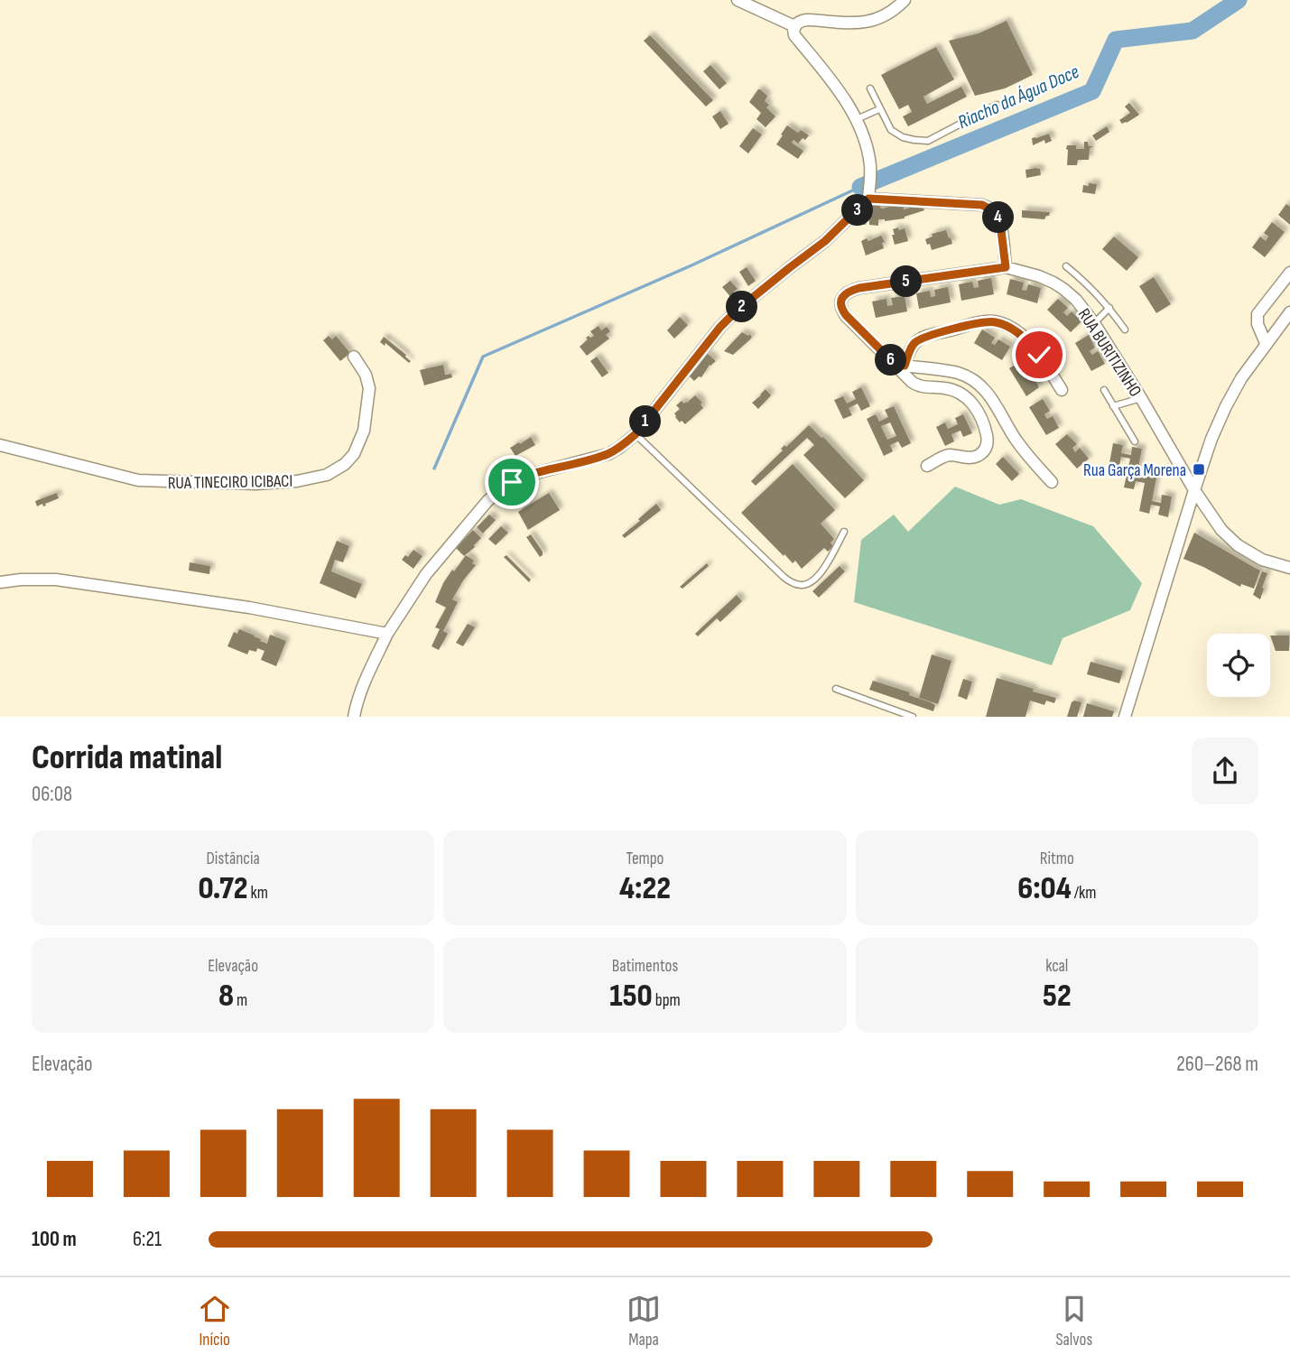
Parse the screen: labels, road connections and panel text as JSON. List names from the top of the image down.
{
  "streets": {
    "street": ["RUA BURITIZINHO", "RUA TINECIRO ICIBACI"]
  },
  "water": ["Riacho da Água Doce"],
  "places": {
    "transit": ["Rua Garça Morena"]
  },
  "page": {
    "pins": [
      "3",
      "4",
      "5",
      "2",
      "6",
      "1"
    ],
    "heading": ["Corrida matinal", "06:08"],
    "stats": [
      ["Distância", "0.72 km"],
      ["Tempo", "4:22"],
      ["Ritmo", "6:04 /km"],
      ["Elevação", "8 m"],
      ["Batimentos", "150 bpm"],
      ["kcal", "52"]
    ],
    "chart": ["Elevação", "260–268 m"],
    "list": [
      {
        "name": "100 m",
        "note": "6:21"
      }
    ],
    "tabs": ["Início", "Mapa", "Salvos"]
  }
}
